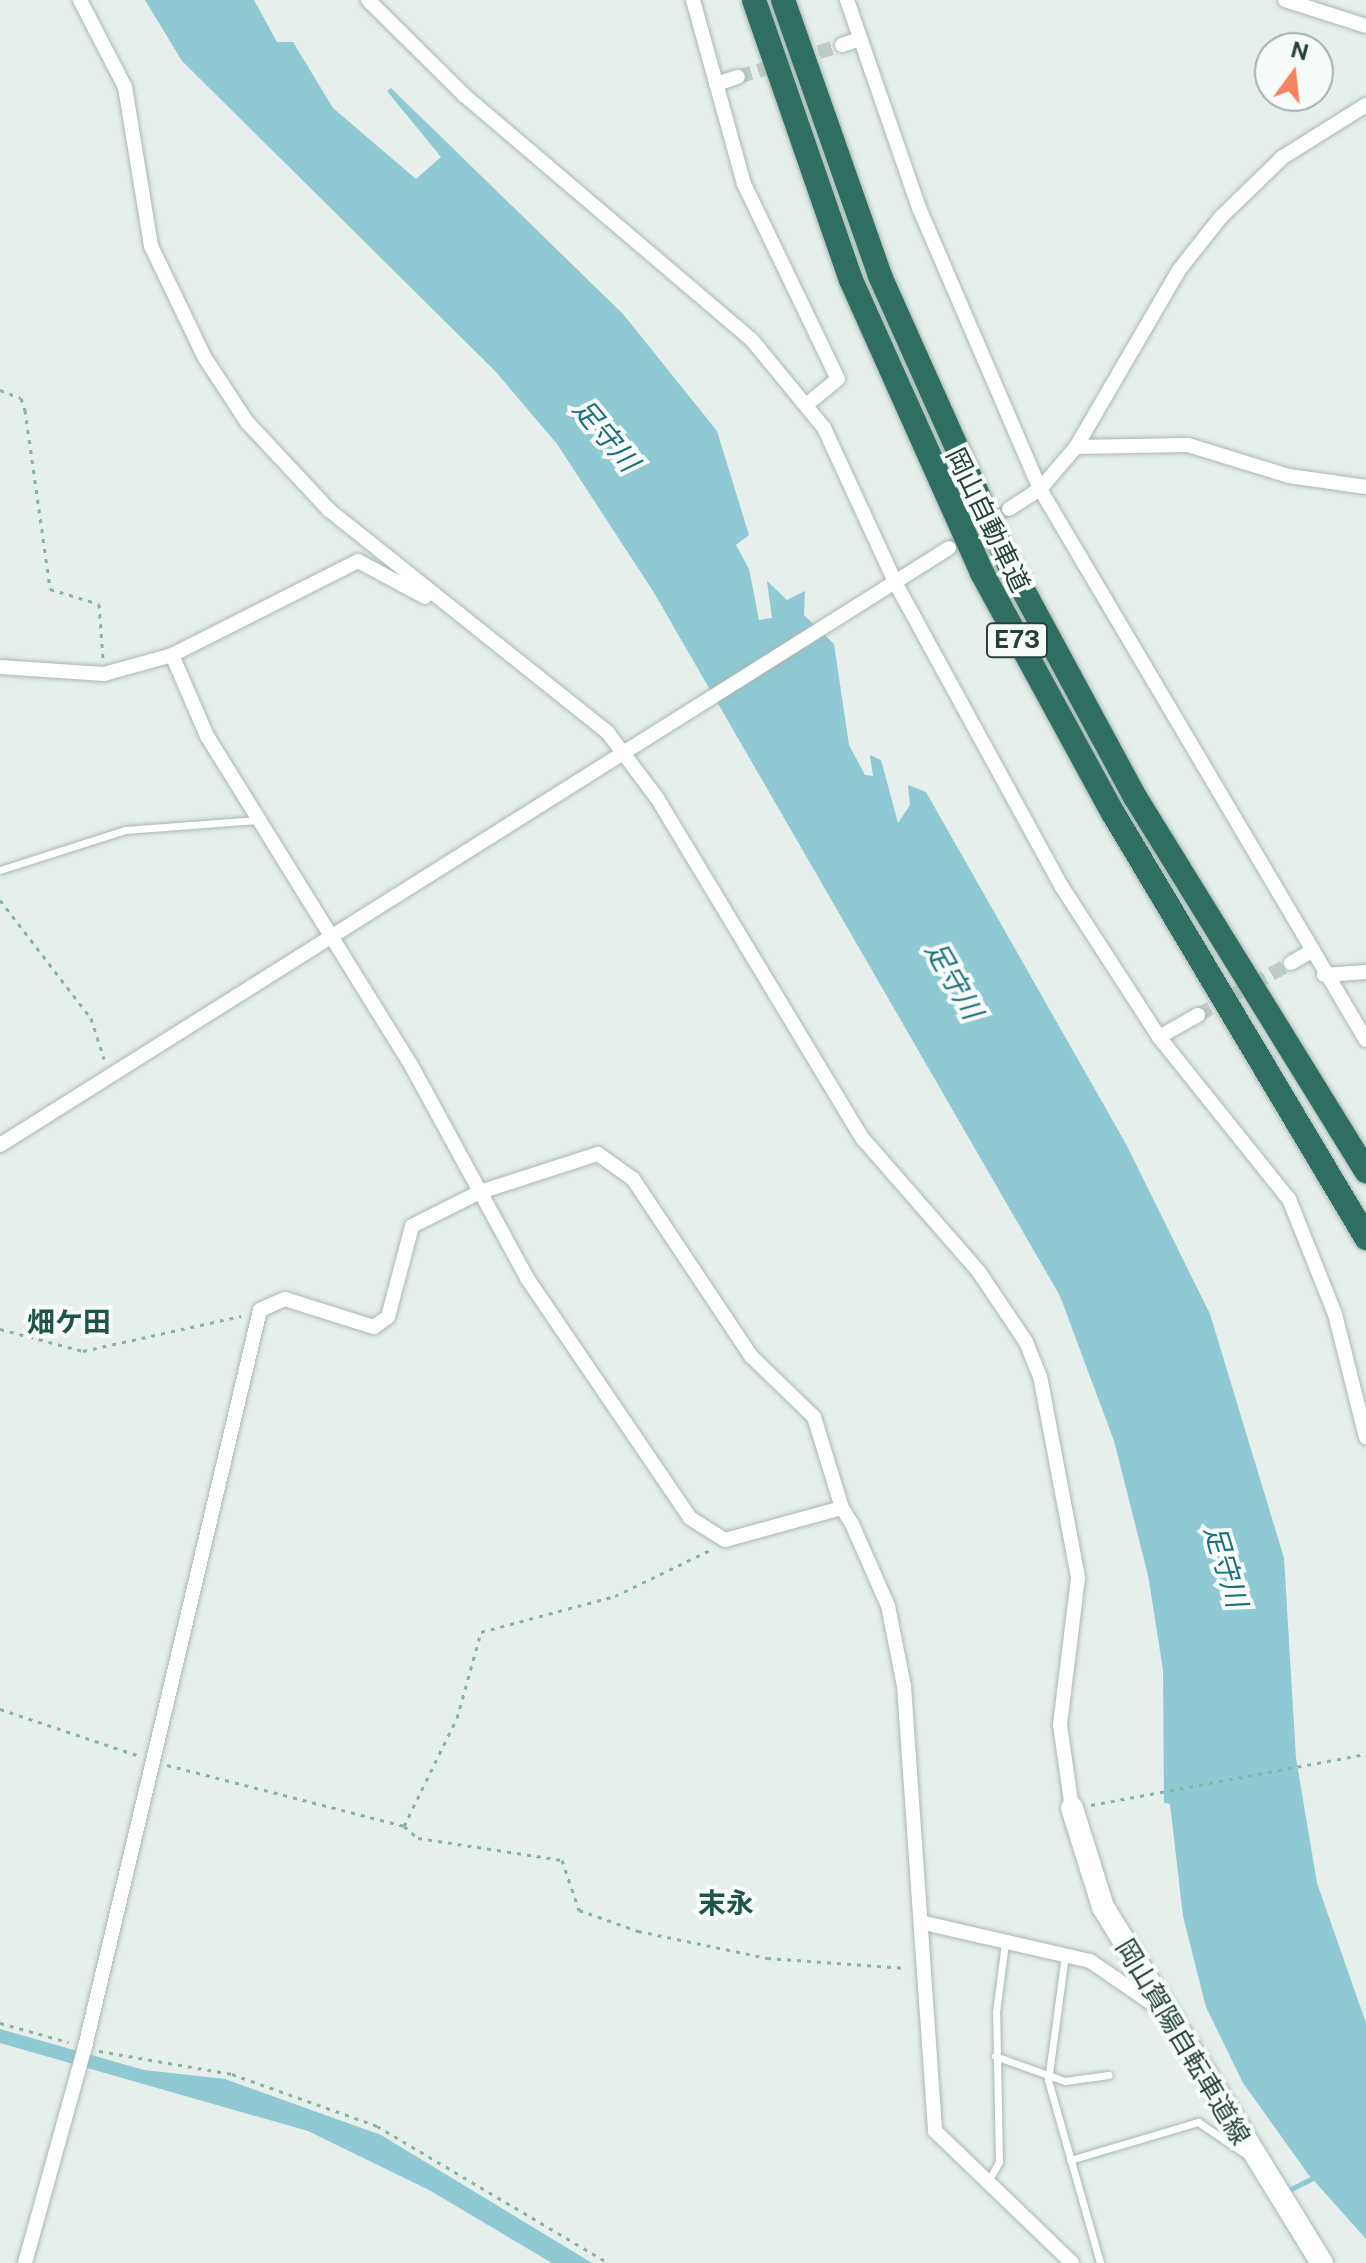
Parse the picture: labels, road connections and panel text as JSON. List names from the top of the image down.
{
  "streets": {
    "highway": ["岡山自動車道", "E73"],
    "main road": ["岡山賀陽自転車道線"]
  },
  "districts": ["畑ケ田", "末永"],
  "water": ["足守川"],
  "north": "top"
}
